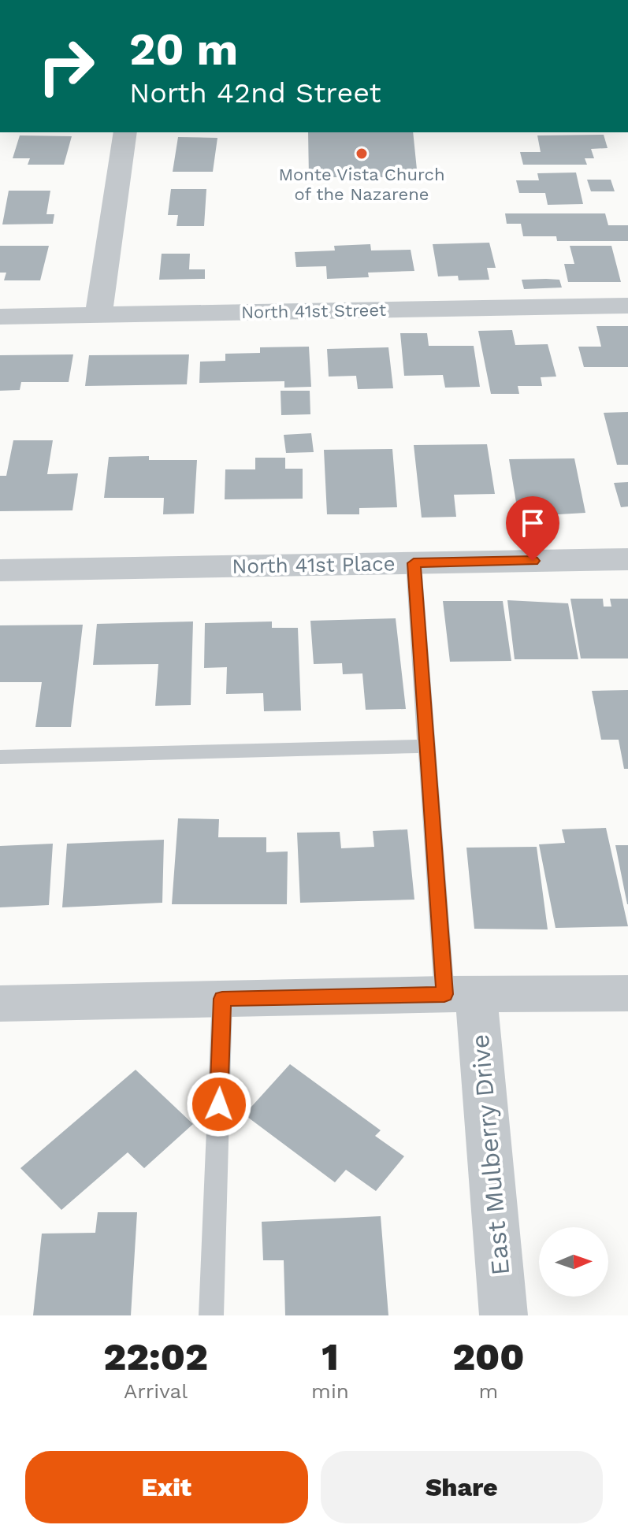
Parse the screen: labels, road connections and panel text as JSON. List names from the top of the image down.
{
  "streets": {
    "street": ["North 41st Street", "North 41st Place", "East Mulberry Drive"]
  },
  "places": ["Monte Vista Church of the Nazarene"],
  "north": "right",
  "page": {
    "turn": ["20 m", "North 42nd Street"],
    "eta": [
      "22:02",
      "Arrival",
      "1",
      "min",
      "200",
      "m"
    ],
    "buttons": ["Exit", "Share"]
  }
}
